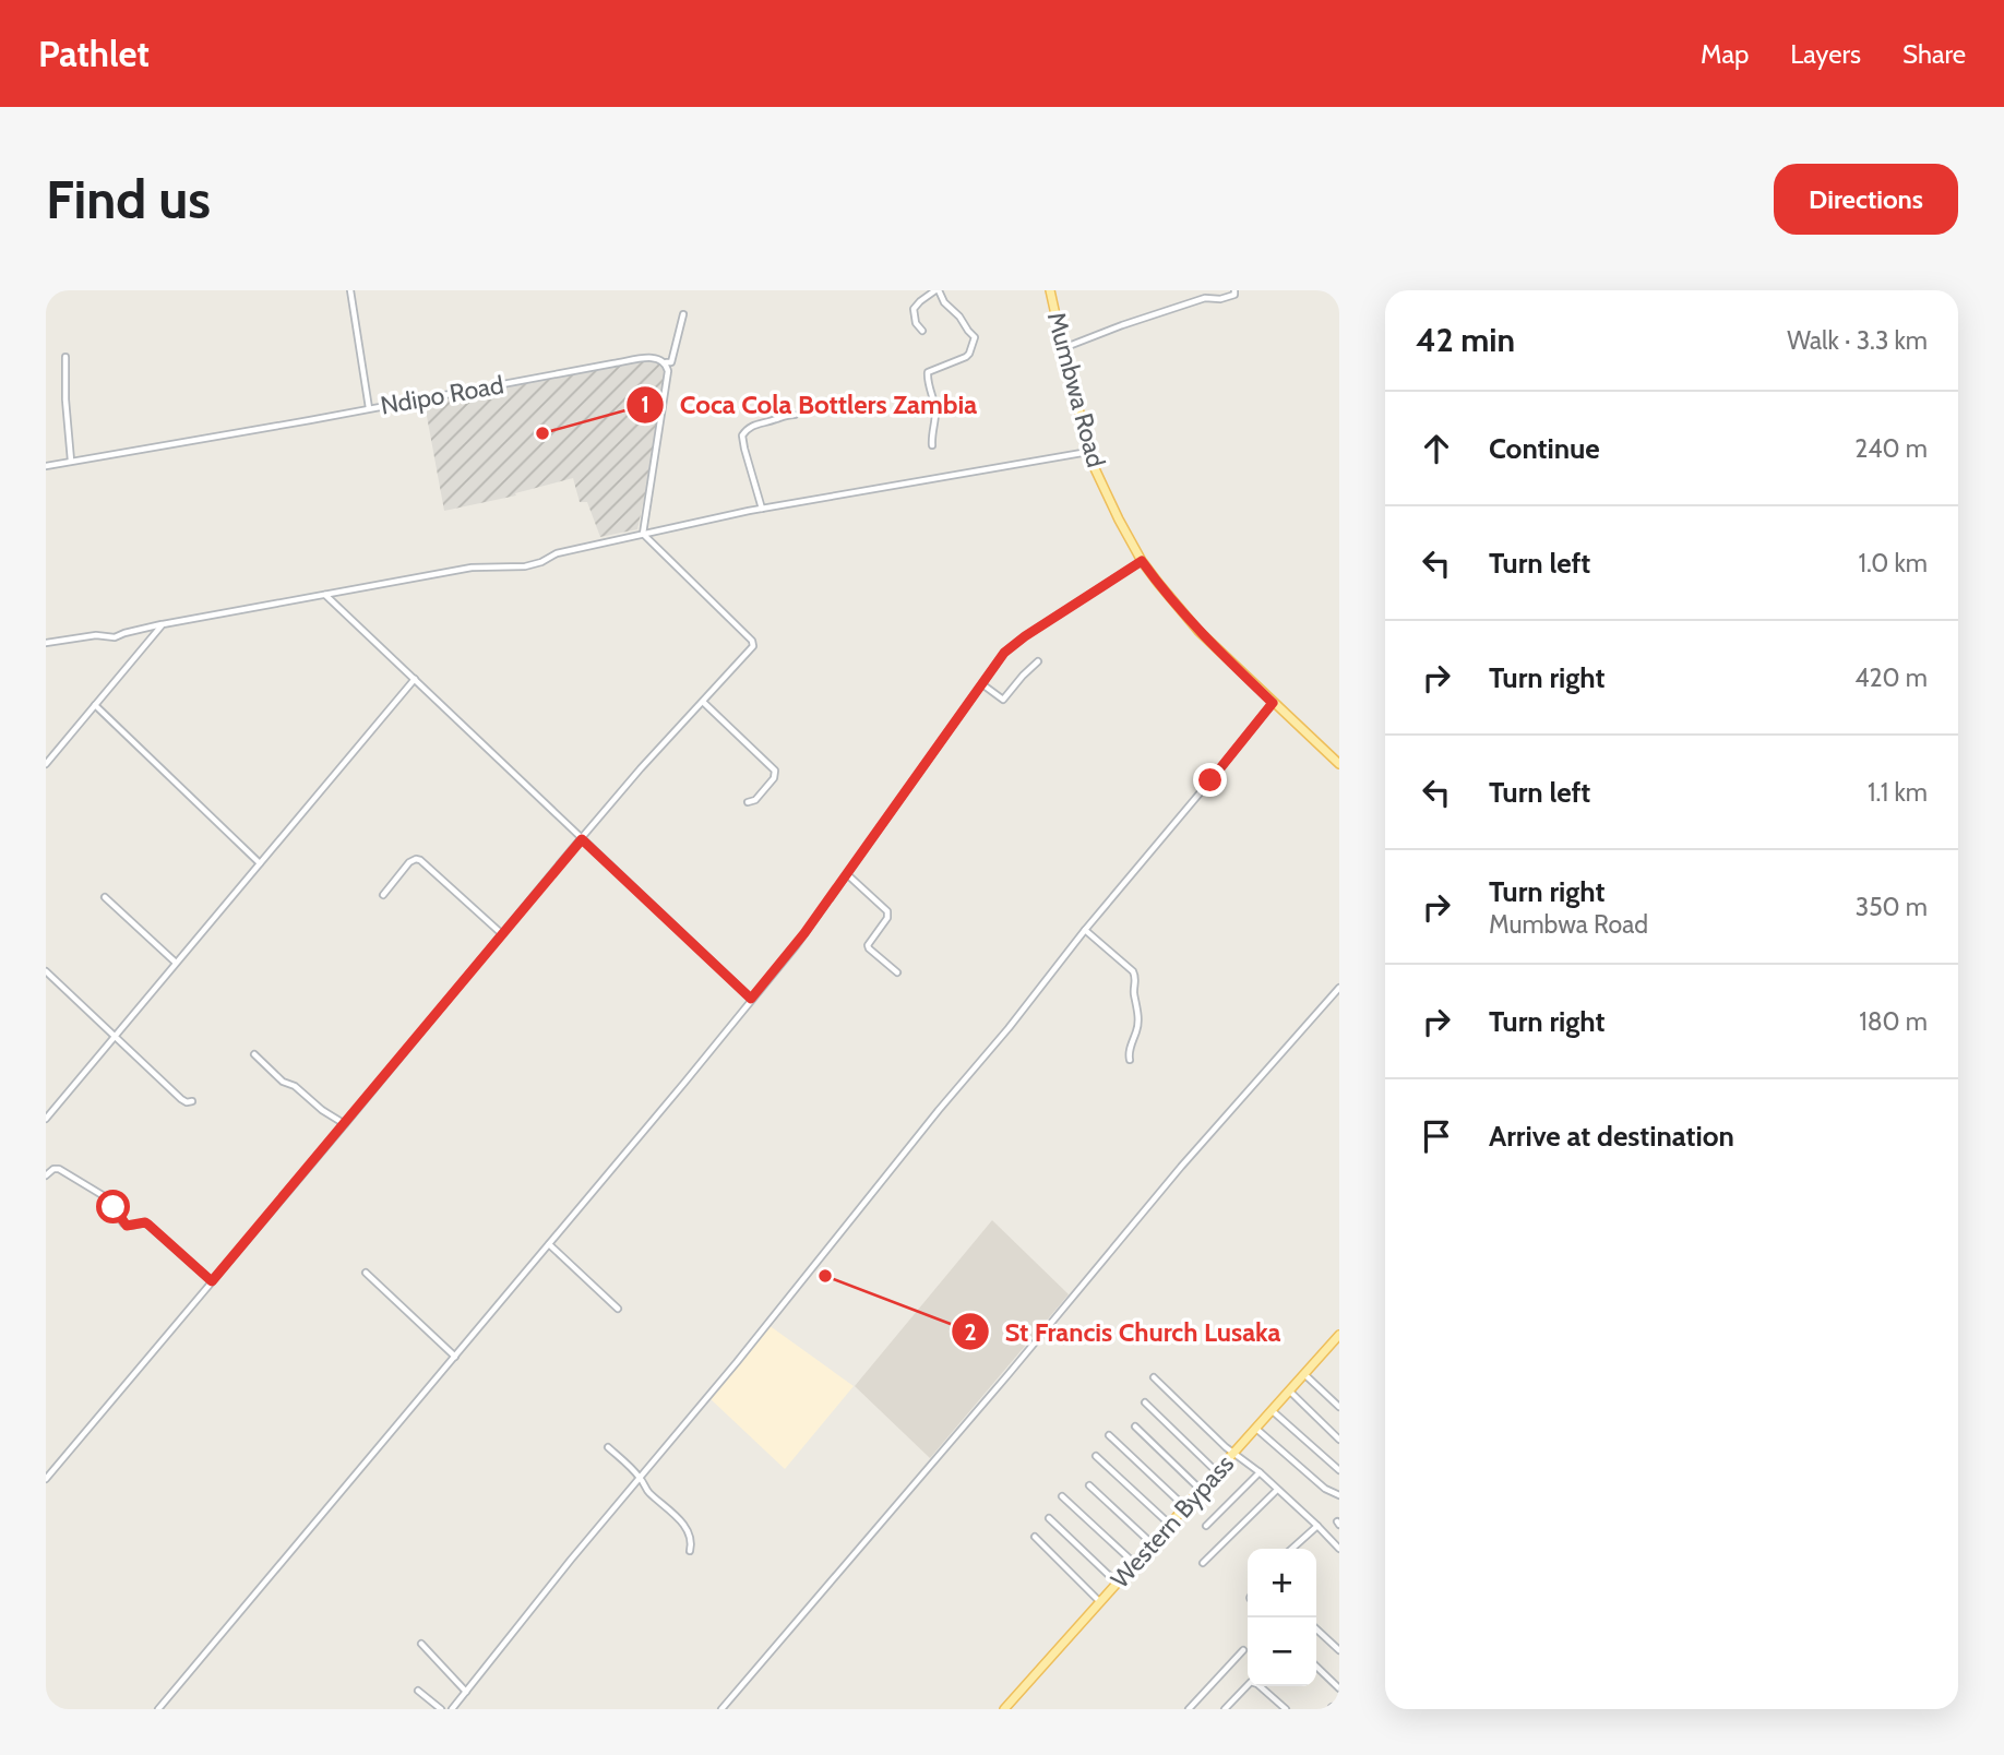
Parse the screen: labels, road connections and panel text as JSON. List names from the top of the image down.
{
  "streets": {
    "main road": ["Mumbwa Road", "Western Bypass"],
    "street": ["Ndipo Road"]
  },
  "places": ["Coca Cola Bottlers Zambia", "St Francis Church Lusaka"],
  "page": {
    "header": "Pathlet",
    "nav": ["Map", "Layers", "Share"],
    "buttons": "Directions",
    "title": "Find us",
    "heading": ["42 min", "Walk · 3.3 km"],
    "list": [
      ["Continue", "240 m"],
      ["Turn left", "1.0 km"],
      ["Turn right", "420 m"],
      ["Turn left", "1.1 km"],
      ["Turn right", "Mumbwa Road", "350 m"],
      ["Turn right", "180 m"],
      "Arrive at destination"
    ],
    "map_buttons": ["+", "−"]
  }
}
